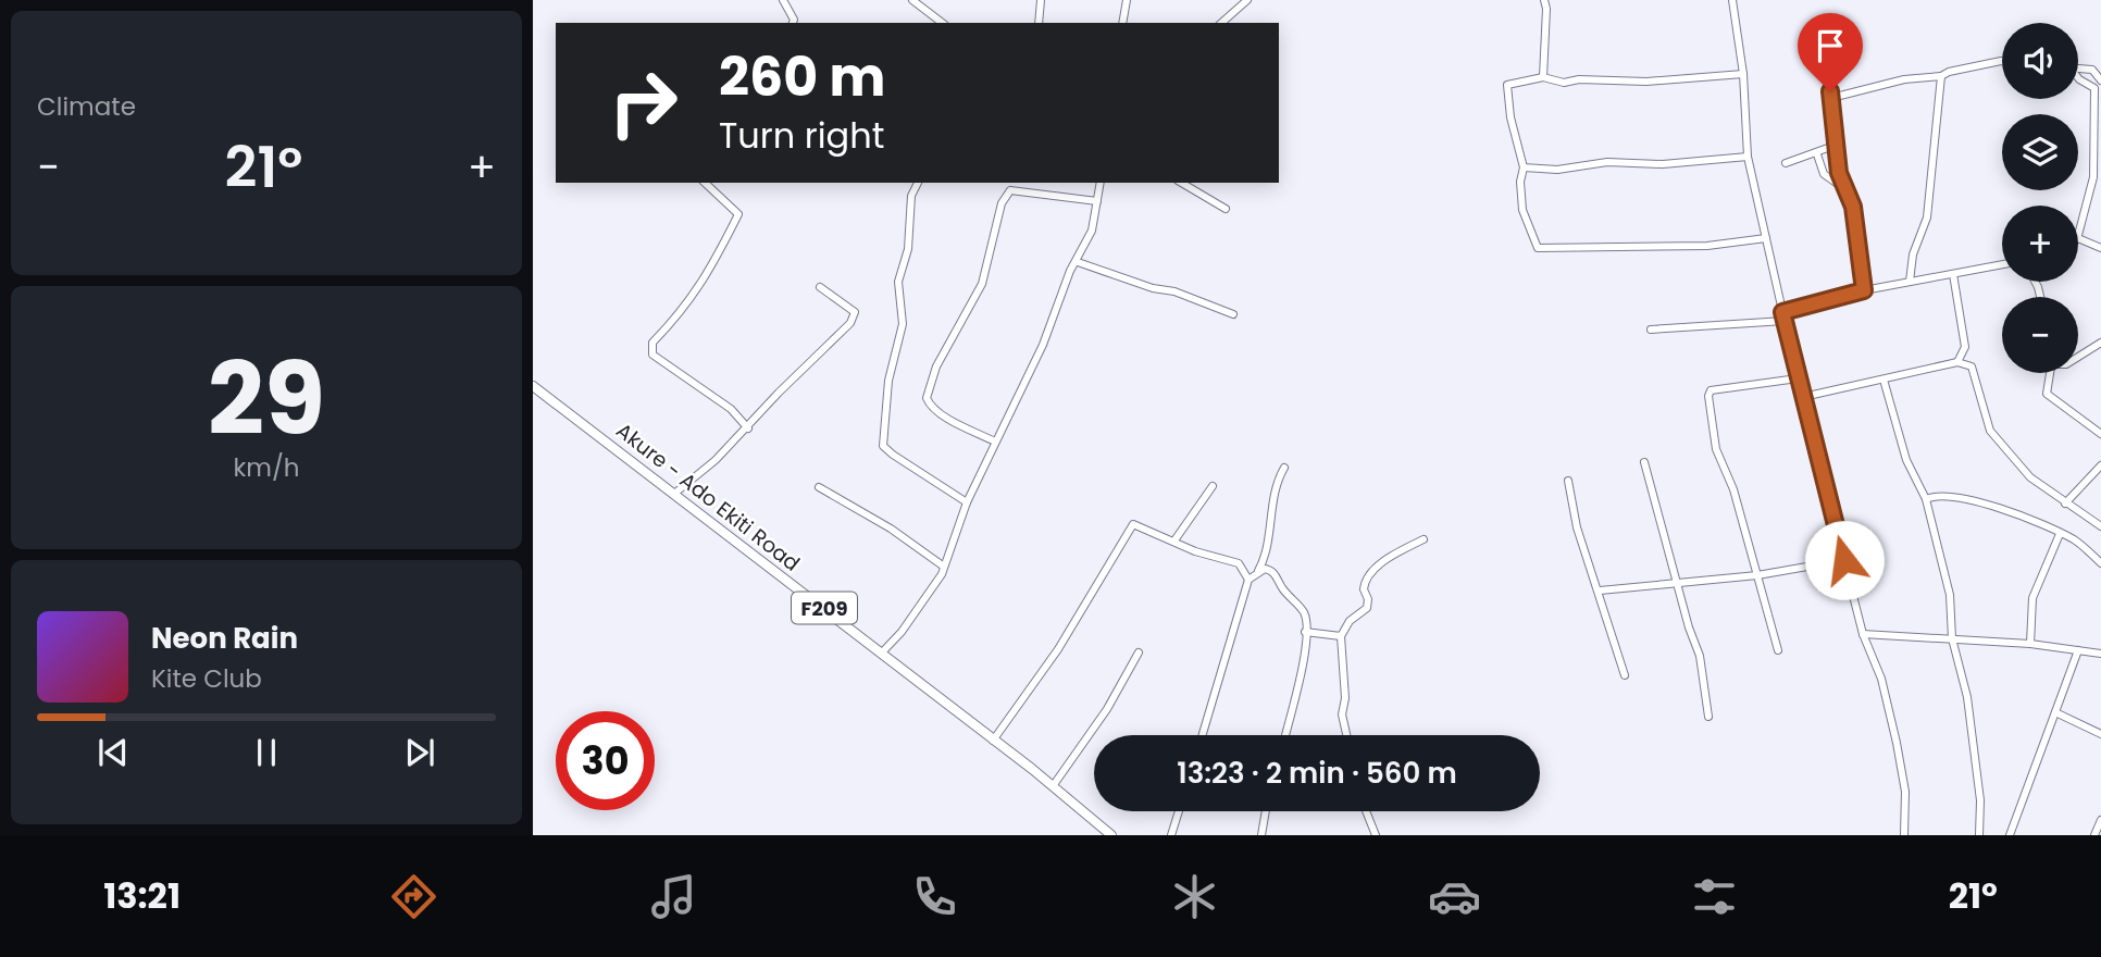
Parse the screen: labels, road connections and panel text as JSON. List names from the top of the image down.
{
  "streets": {
    "main road": ["Akure - Ado Ekiti Road", "F209"]
  },
  "page": {
    "tile": [
      "Climate",
      ["29", "km/h"]
    ],
    "map_buttons": ["+", "−"],
    "turn": ["260 m", "Turn right"],
    "heat": ["−", "21°", "+"],
    "song": ["Neon Rain", "Kite Club"],
    "limit": "30",
    "trip": "13:23 · 2 min · 560 m",
    "tabs": ["13:21", "21°"]
  }
}
